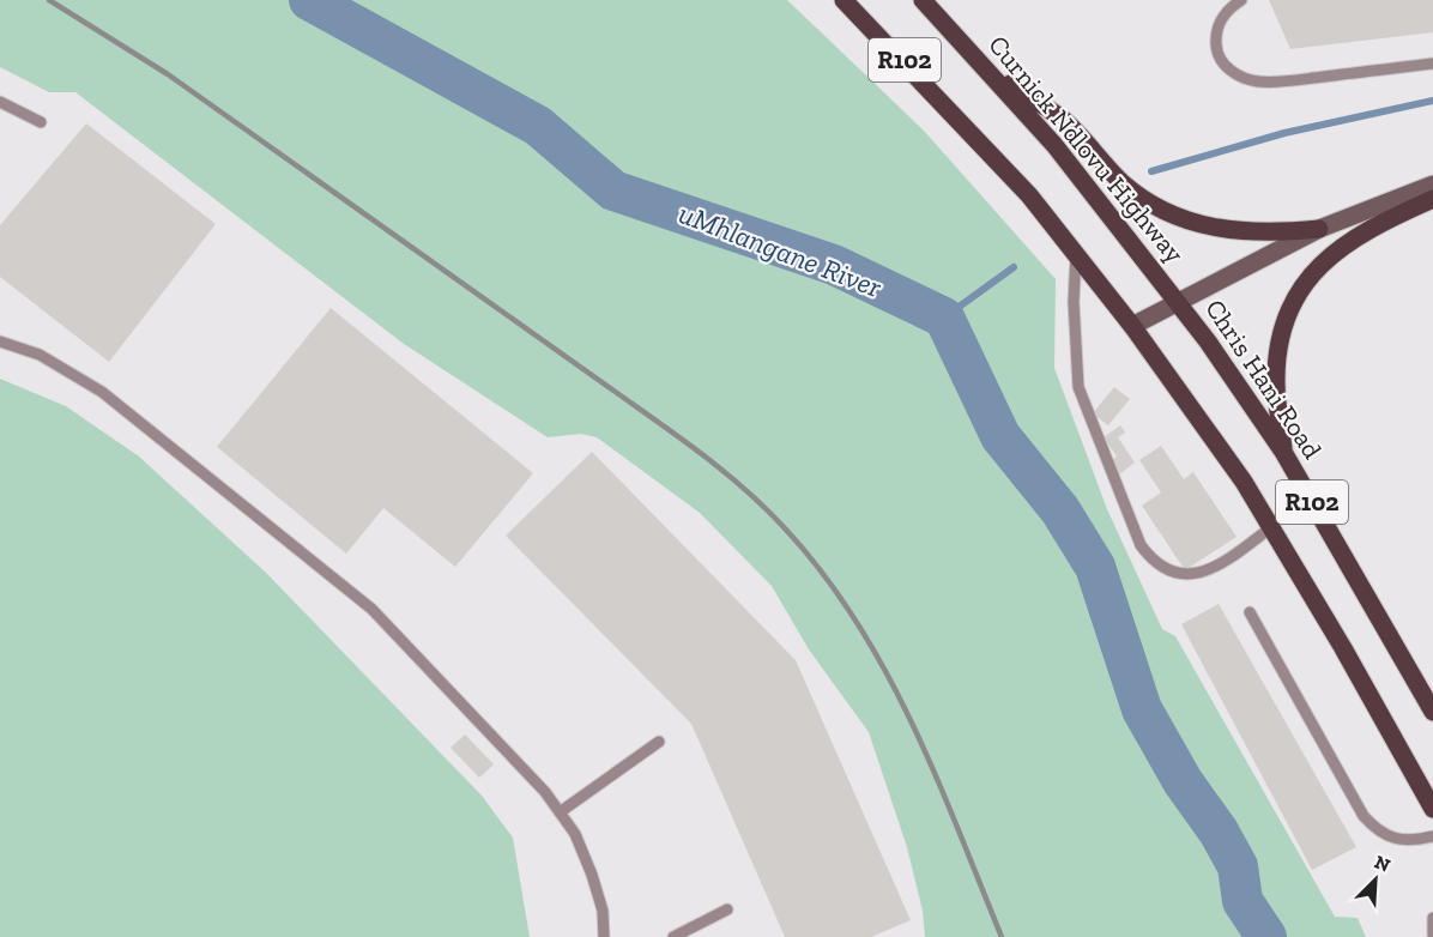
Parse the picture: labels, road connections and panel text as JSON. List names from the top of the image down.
{
  "streets": {
    "main road": ["R102", "Curnick Ndlovu Highway", "Chris Hani Road"]
  },
  "crossings": [
    ["R102", "Chris Hani Road"],
    ["Curnick Ndlovu Highway", "Chris Hani Road"]
  ],
  "water": ["uMhlangane River"],
  "north": "top right"
}
